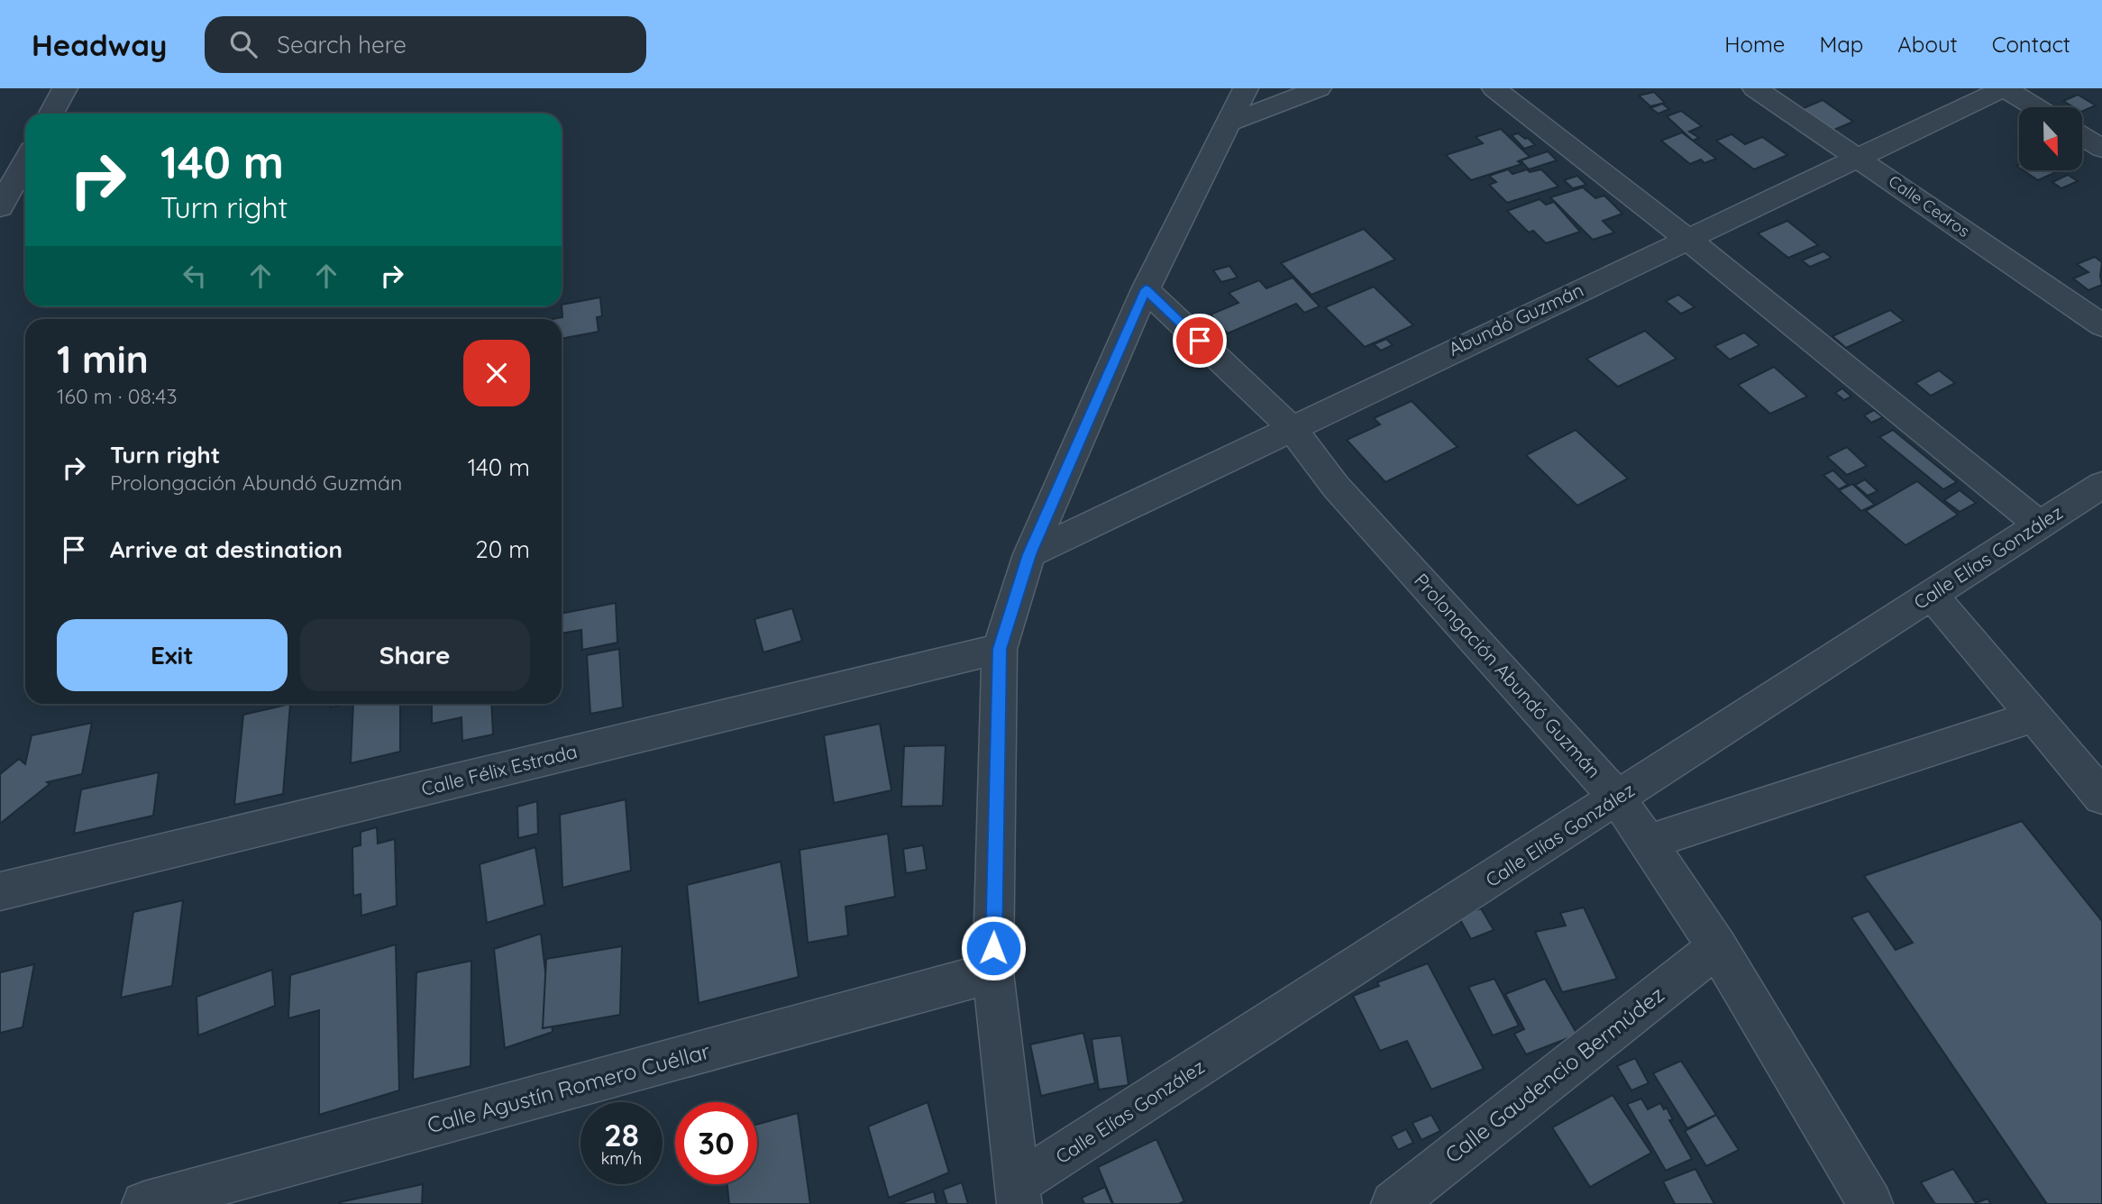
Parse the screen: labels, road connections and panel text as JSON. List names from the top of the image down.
{
  "streets": {
    "street": [
      "Calle Cedros",
      "Abundó Guzmán",
      "Calle Elías González",
      "Prolongación Abundó Guzmán",
      "Calle Félix Estrada",
      "Calle Gaudencio Bermúdez",
      "Calle Agustín Romero Cuéllar"
    ]
  },
  "crossings": [
    ["Calle Cedros", "Abundó Guzmán"],
    ["Abundó Guzmán", "Prolongación Abundó Guzmán"],
    ["Calle Elías González", "Prolongación Abundó Guzmán"],
    ["Prolongación Abundó Guzmán", "Calle Gaudencio Bermúdez"]
  ],
  "north": "bottom",
  "page": {
    "header": "Headway",
    "search": "Search here",
    "nav": [
      "Home",
      "Map",
      "About",
      "Contact"
    ],
    "turn": ["140 m", "Turn right"],
    "heading": ["1 min", "160 m · 08:43"],
    "list": [
      {
        "name": "Turn right",
        "note": "Prolongación Abundó Guzmán",
        "value": "140 m"
      },
      {
        "name": "Arrive at destination",
        "value": "20 m"
      }
    ],
    "buttons": ["Exit", "Share"],
    "speed": "28 km/h",
    "limit": "30"
  }
}
